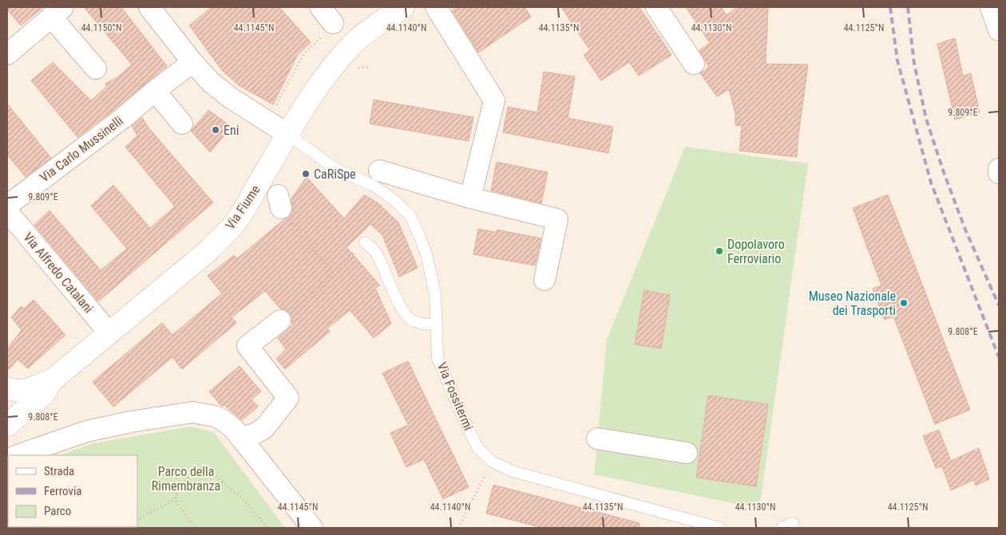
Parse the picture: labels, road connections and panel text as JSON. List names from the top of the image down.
{
  "streets": {
    "main road": ["Via Fiume"],
    "street": ["Via Carlo Mussinelli", "Via Alfredo Catalani"],
    "lane": ["Via Fossitermi"]
  },
  "crossings": [
    ["Via Fiume", "Via Alfredo Catalani"],
    ["Via Fiume", "Via Fossitermi"]
  ],
  "parks": ["Parco della Rimembranza"],
  "places": [
    "Eni",
    "CaRiSpe",
    "Dopolavoro Ferroviario",
    "Museo Nazionale dei Trasporti"
  ],
  "legend": ["Strada", "Ferrovia", "Parco"],
  "coordinates": [
    "44.1150°N",
    "44.1145°N",
    "44.1140°N",
    "44.1135°N",
    "44.1130°N",
    "44.1125°N",
    "9.809°E",
    "9.808°E"
  ]
}
